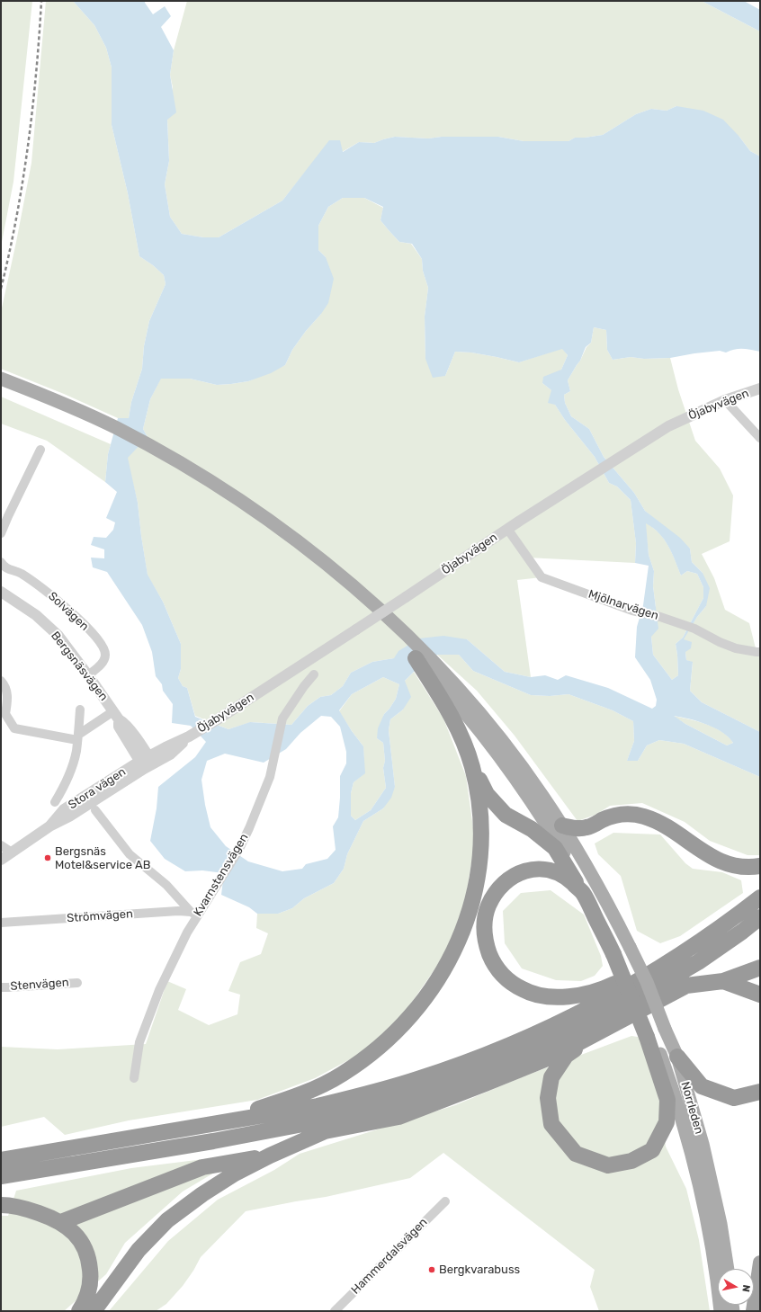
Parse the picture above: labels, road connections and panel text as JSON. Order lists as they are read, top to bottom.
{
  "streets": {
    "main road": ["Norrleden"],
    "street": [
      "Öjabyvägen",
      "Mjölnarvägen",
      "Solvägen",
      "Bergsnäsvägen",
      "Stora vägen",
      "Kvarnstensvägen",
      "Strömvägen",
      "Stenvägen",
      "Hammerdalsvägen"
    ]
  },
  "crossings": [
    ["Öjabyvägen", "Mjölnarvägen"],
    ["Öjabyvägen", "Bergsnäsvägen"],
    ["Öjabyvägen", "Stora vägen"],
    ["Solvägen", "Bergsnäsvägen"],
    ["Bergsnäsvägen", "Stora vägen"],
    ["Kvarnstensvägen", "Strömvägen"]
  ],
  "places": ["Bergsnäs Motel&service AB", "Bergkvarabuss"],
  "north": "right"
}
